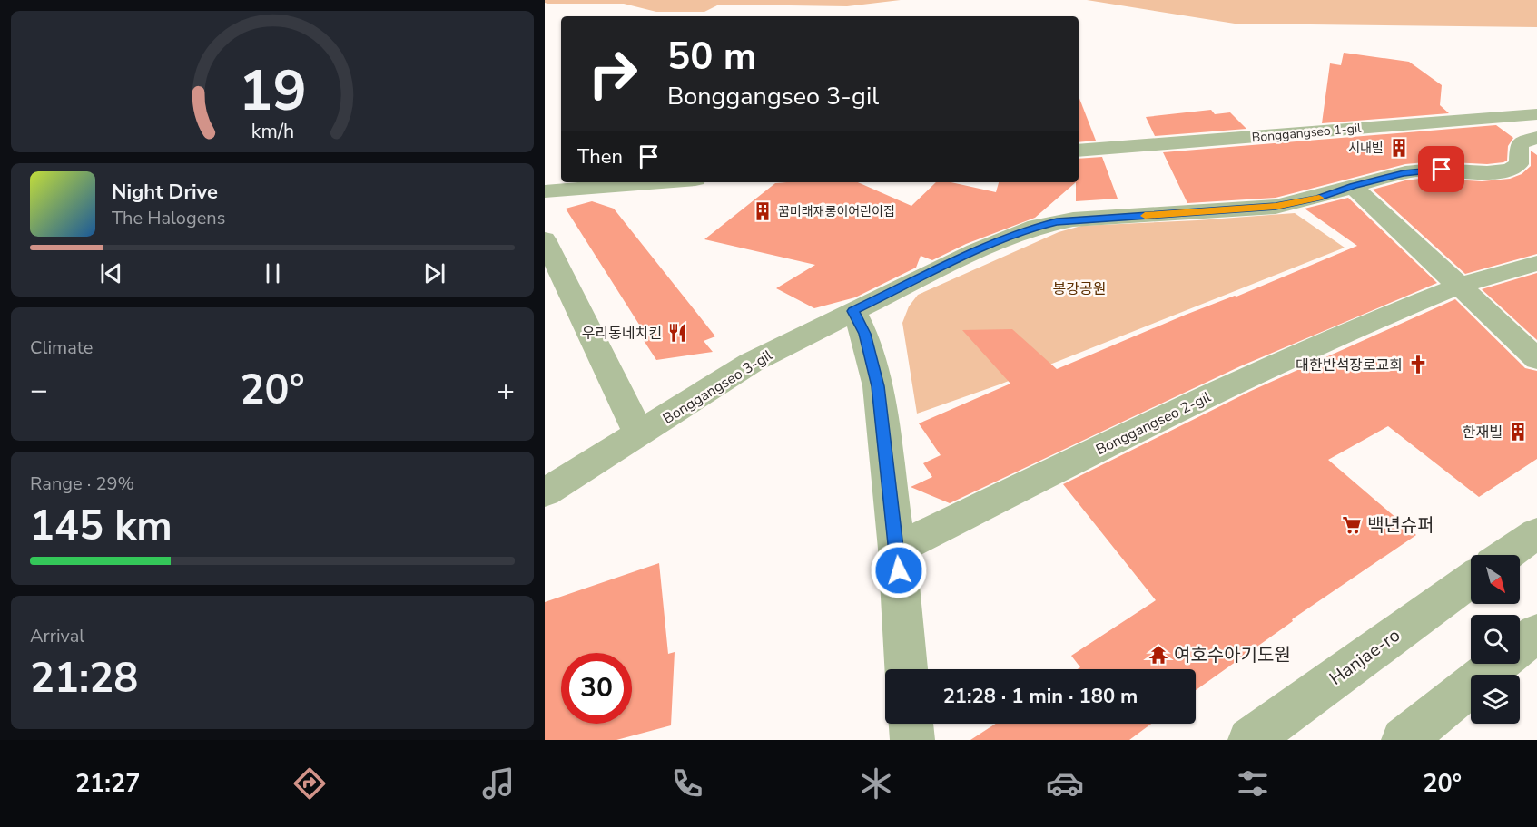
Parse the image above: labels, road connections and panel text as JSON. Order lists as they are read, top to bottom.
{
  "streets": {
    "street": [
      "Bonggangseo 1-gil",
      "Bonggangseo 3-gil",
      "Bonggangseo 2-gil",
      "Hanjae-ro"
    ]
  },
  "parks": ["봉강공원"],
  "places": {
    "building": ["시내빌", "꿈미래재롱이어린이집", "한재빌"],
    "restaurant": ["우리동네치킨"],
    "church": ["대한반석장로교회"],
    "supermarket": ["백년슈퍼"],
    "temple": ["여호수아기도원"]
  },
  "north": "bottom right",
  "page": {
    "turn": ["50 m", "Bonggangseo 3-gil"],
    "then": "Then",
    "song": ["Night Drive", "The Halogens"],
    "tile": [
      "Climate",
      ["Range · 29%", "145 km"],
      ["Arrival", "21:28"]
    ],
    "heat": ["−", "20°", "+"],
    "limit": "30",
    "trip": "21:28 · 1 min · 180 m",
    "tabs": ["21:27", "20°"],
    "gauge": ["19", "km/h"]
  }
}
